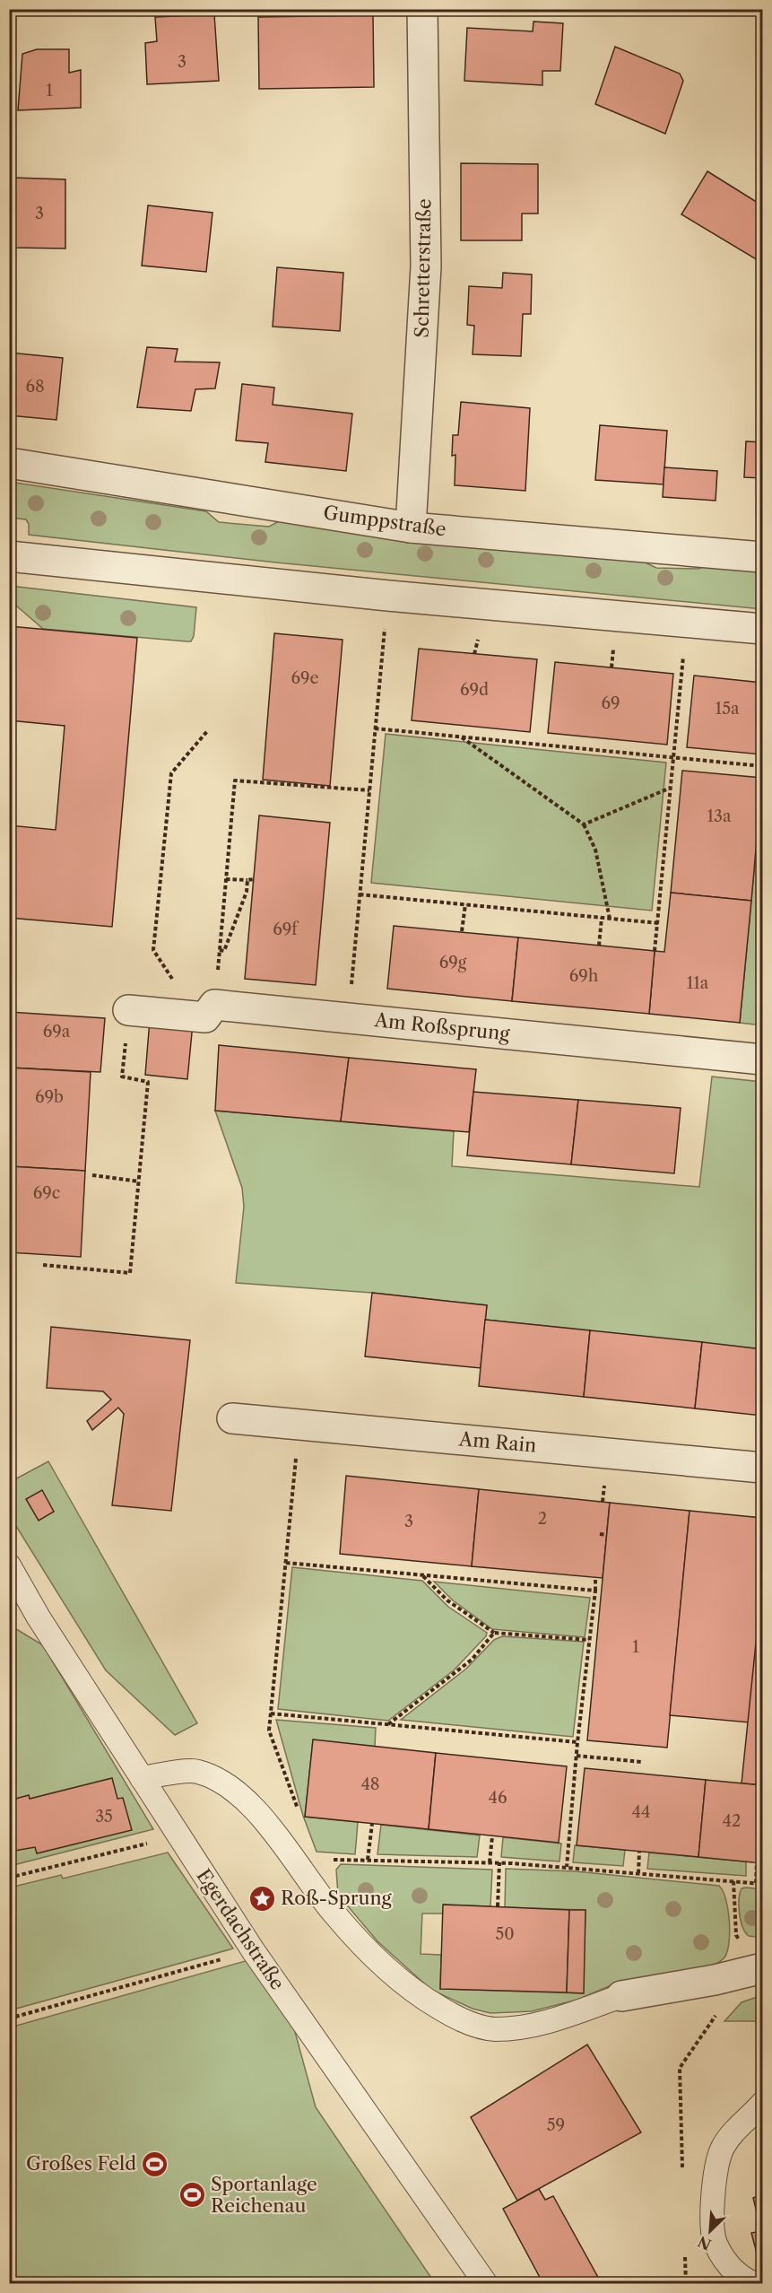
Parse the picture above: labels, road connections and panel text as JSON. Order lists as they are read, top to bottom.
{
  "streets": {
    "street": [
      "Schretterstraße",
      "Gumppstraße",
      "Am Roßsprung",
      "Am Rain"
    ],
    "lane": ["Egerdachstraße"]
  },
  "crossings": [
    ["Schretterstraße", "Gumppstraße"]
  ],
  "places": {
    "place": ["Roß-Sprung"],
    "sports": ["Großes Feld", "Sportanlage Reichenau"]
  },
  "house_numbers": [
    "3",
    "1",
    "3",
    "68",
    "69e",
    "69d",
    "69",
    "15a",
    "13a",
    "69f",
    "69g",
    "69h",
    "11a",
    "69a",
    "69b",
    "69c",
    "2",
    "3",
    "1",
    "48",
    "46",
    "44",
    "35",
    "42",
    "50",
    "59"
  ],
  "north": "bottom left"
}
